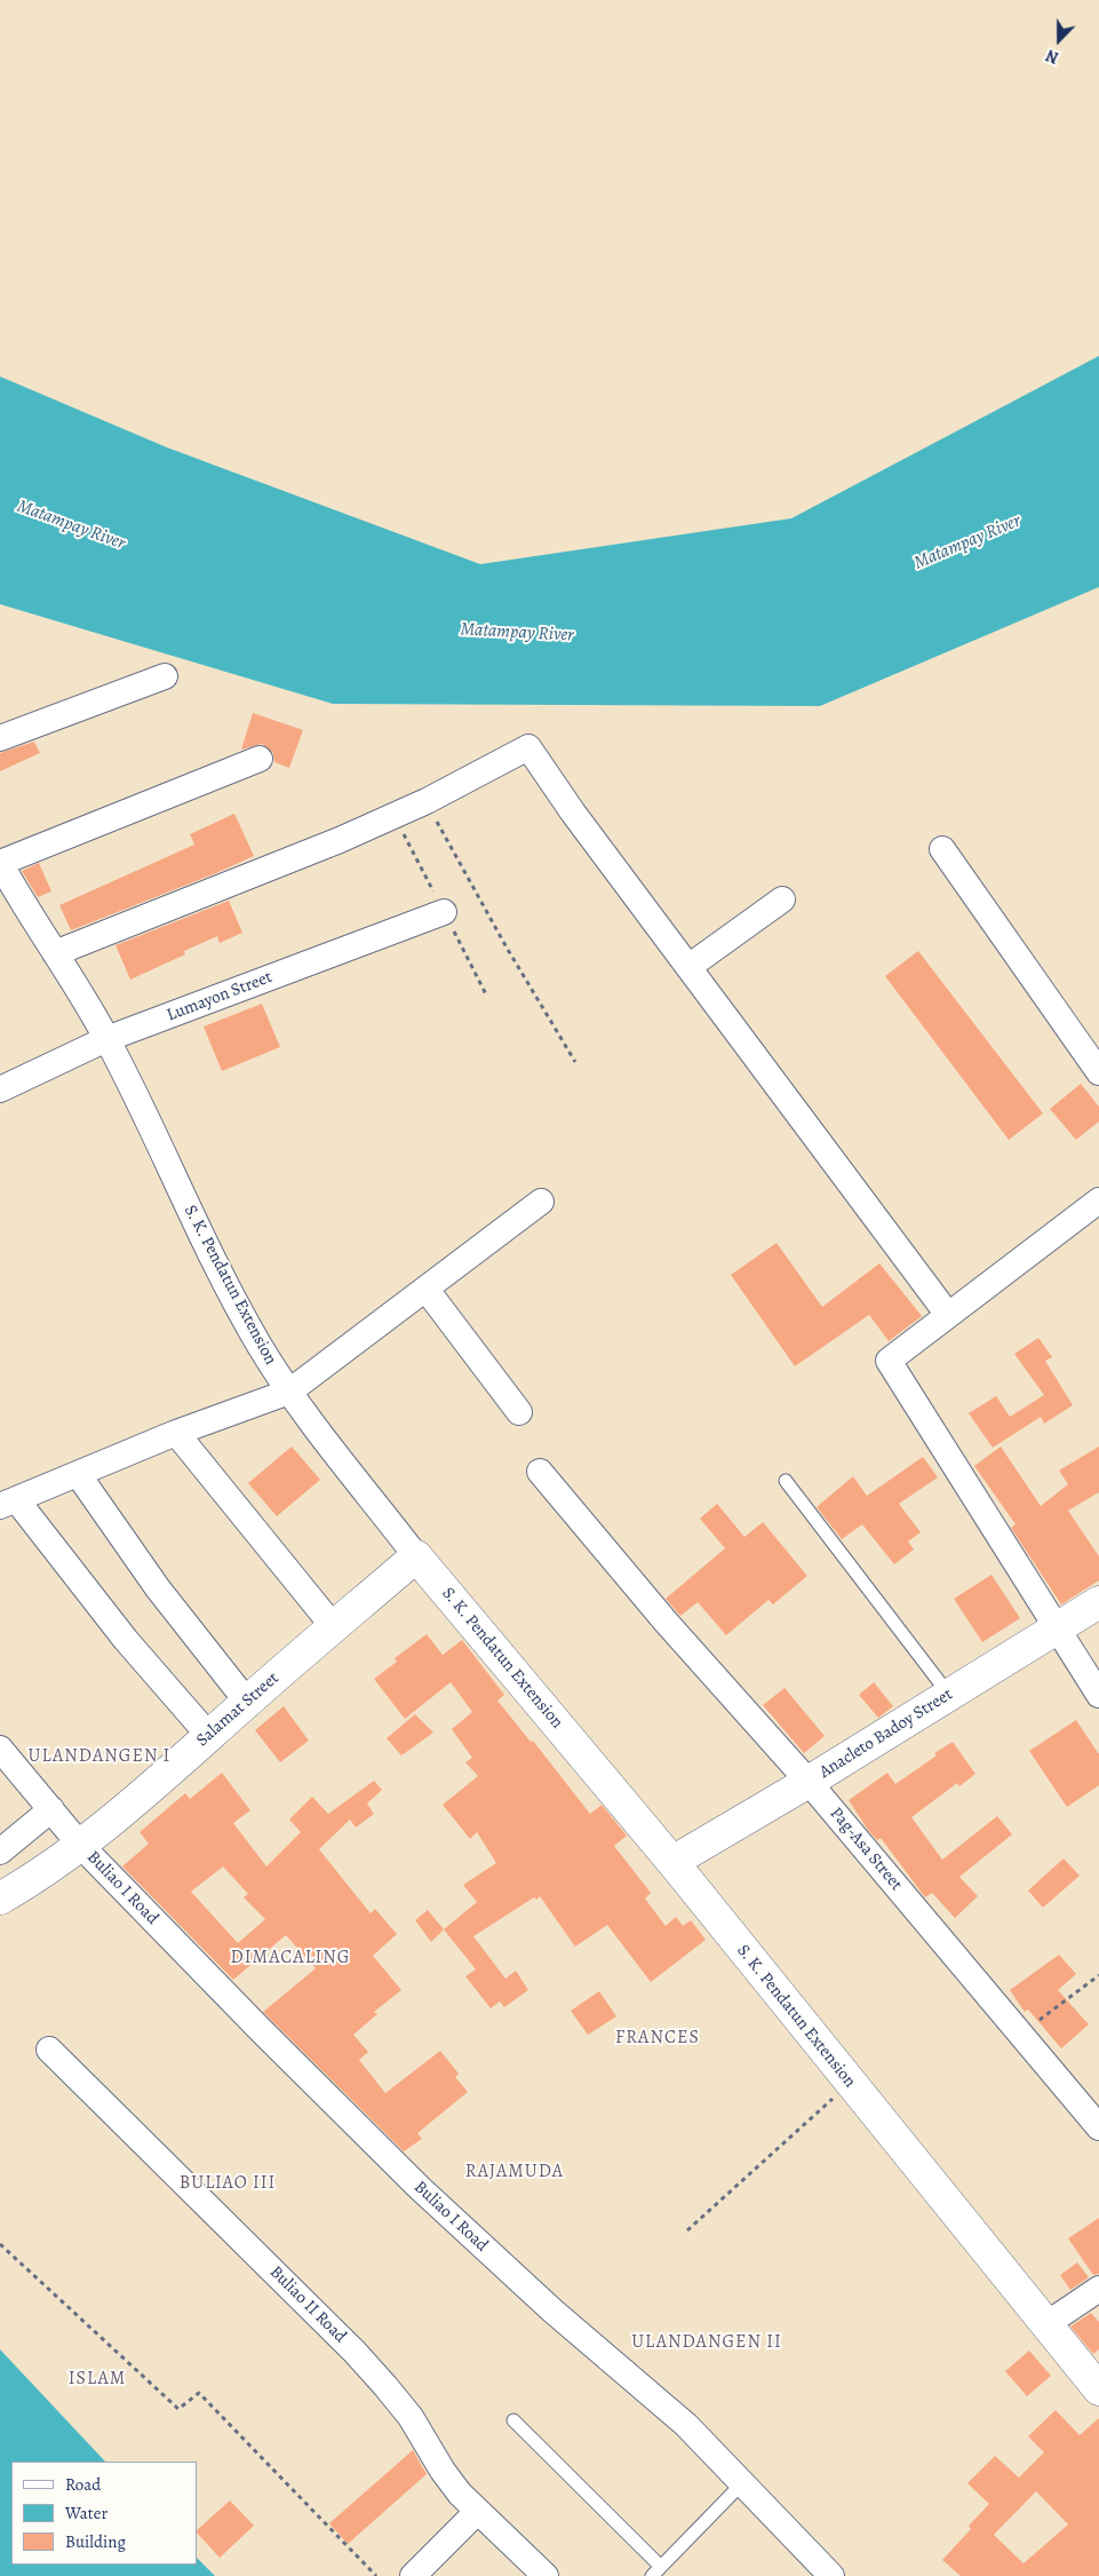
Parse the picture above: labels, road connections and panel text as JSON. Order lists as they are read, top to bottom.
{
  "streets": {
    "main road": ["S. K. Pendatun Extension", "Salamat Street", "Anacleto Badoy Street"],
    "street": [
      "Lumayon Street",
      "Pag-Asa Street",
      "Buliao I Road",
      "Buliao II Road"
    ]
  },
  "crossings": [
    ["Lumayon Street", "S. K. Pendatun Extension"],
    ["S. K. Pendatun Extension", "Salamat Street"],
    ["S. K. Pendatun Extension", "Anacleto Badoy Street"],
    ["Salamat Street", "Buliao I Road"],
    ["Anacleto Badoy Street", "Pag-Asa Street"]
  ],
  "districts": [
    "ULANDANGEN I",
    "DIMACALING",
    "FRANCES",
    "RAJAMUDA",
    "BULIAO III",
    "ULANDANGEN II",
    "ISLAM"
  ],
  "water": ["Matampay River"],
  "legend": ["Road", "Water", "Building"],
  "north": "bottom"
}
